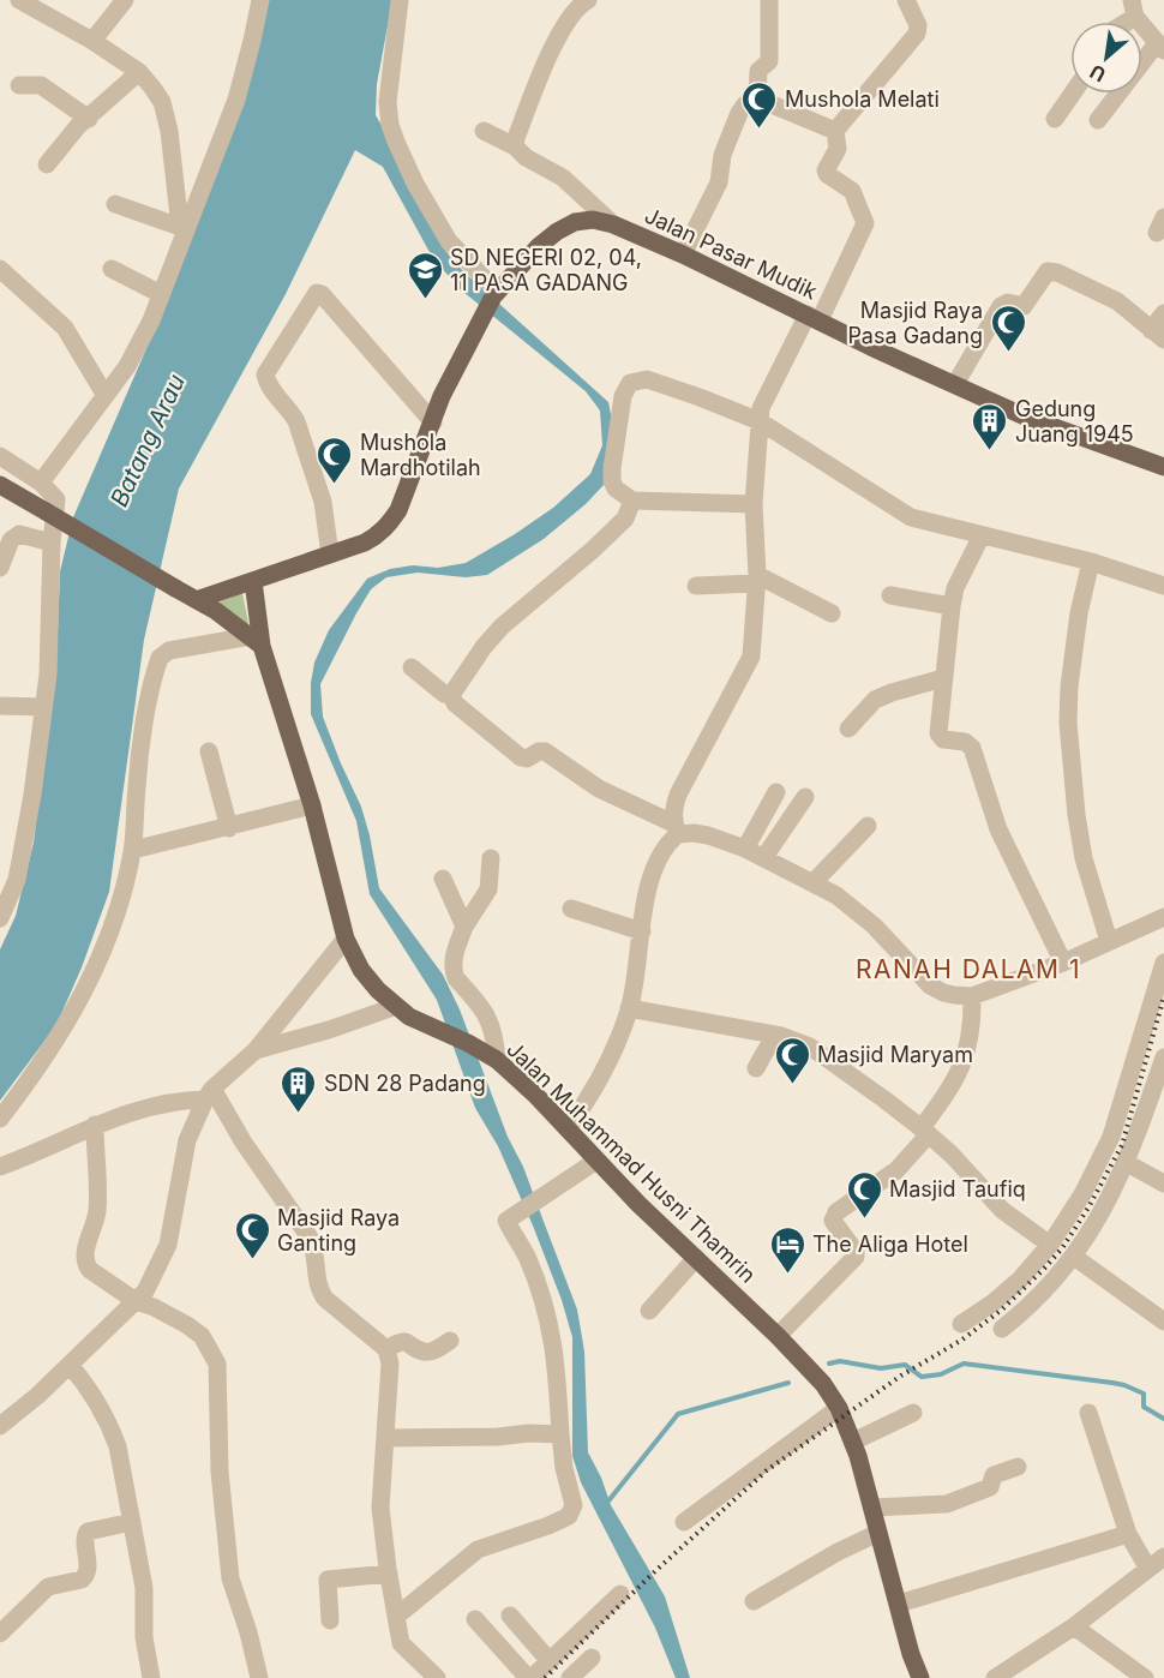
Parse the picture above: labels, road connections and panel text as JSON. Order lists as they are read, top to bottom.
{
  "streets": {
    "main road": ["Jalan Pasar Mudik", "Jalan Muhammad Husni Thamrin"]
  },
  "crossings": [
    ["Jalan Pasar Mudik", "Jalan Muhammad Husni Thamrin"]
  ],
  "districts": ["RANAH DALAM 1"],
  "water": ["Batang Arau"],
  "places": {
    "mosque": [
      "Mushola Melati",
      "Masjid Raya Pasa Gadang",
      "Mushola Mardhotilah",
      "Masjid Maryam",
      "Masjid Taufiq",
      "Masjid Raya Ganting"
    ],
    "school or university": ["SD NEGERI 02, 04, 11 PASA GADANG"],
    "building": ["Gedung Juang 1945", "SDN 28 Padang"],
    "hotel": ["The Aliga Hotel"]
  },
  "north": "bottom left"
}
